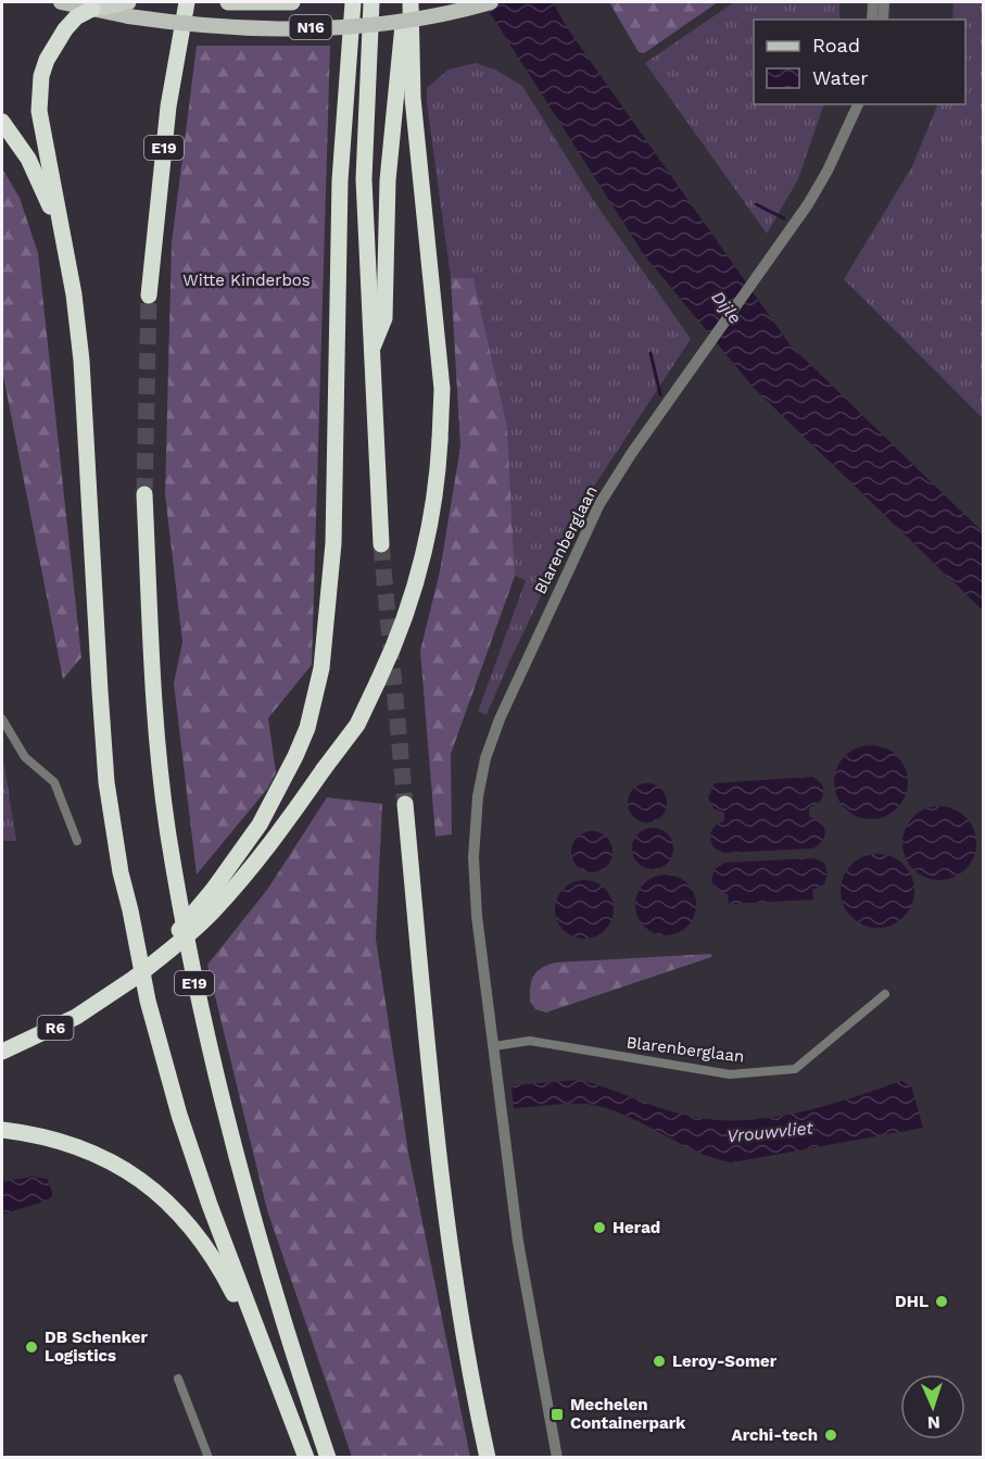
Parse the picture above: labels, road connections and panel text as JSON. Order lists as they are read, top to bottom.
{
  "streets": {
    "highway": ["N16", "E19", "R6"],
    "street": ["Blarenberglaan"]
  },
  "water": ["Dijle", "Vrouwvliet"],
  "parks": ["Witte Kinderbos"],
  "places": {
    "other": [
      "Herad",
      "DHL",
      "DB Schenker Logistics",
      "Leroy-Somer",
      "Archi-tech"
    ],
    "transit": ["Mechelen Containerpark"]
  },
  "legend": ["Road", "Water"],
  "north": "bottom"
}
